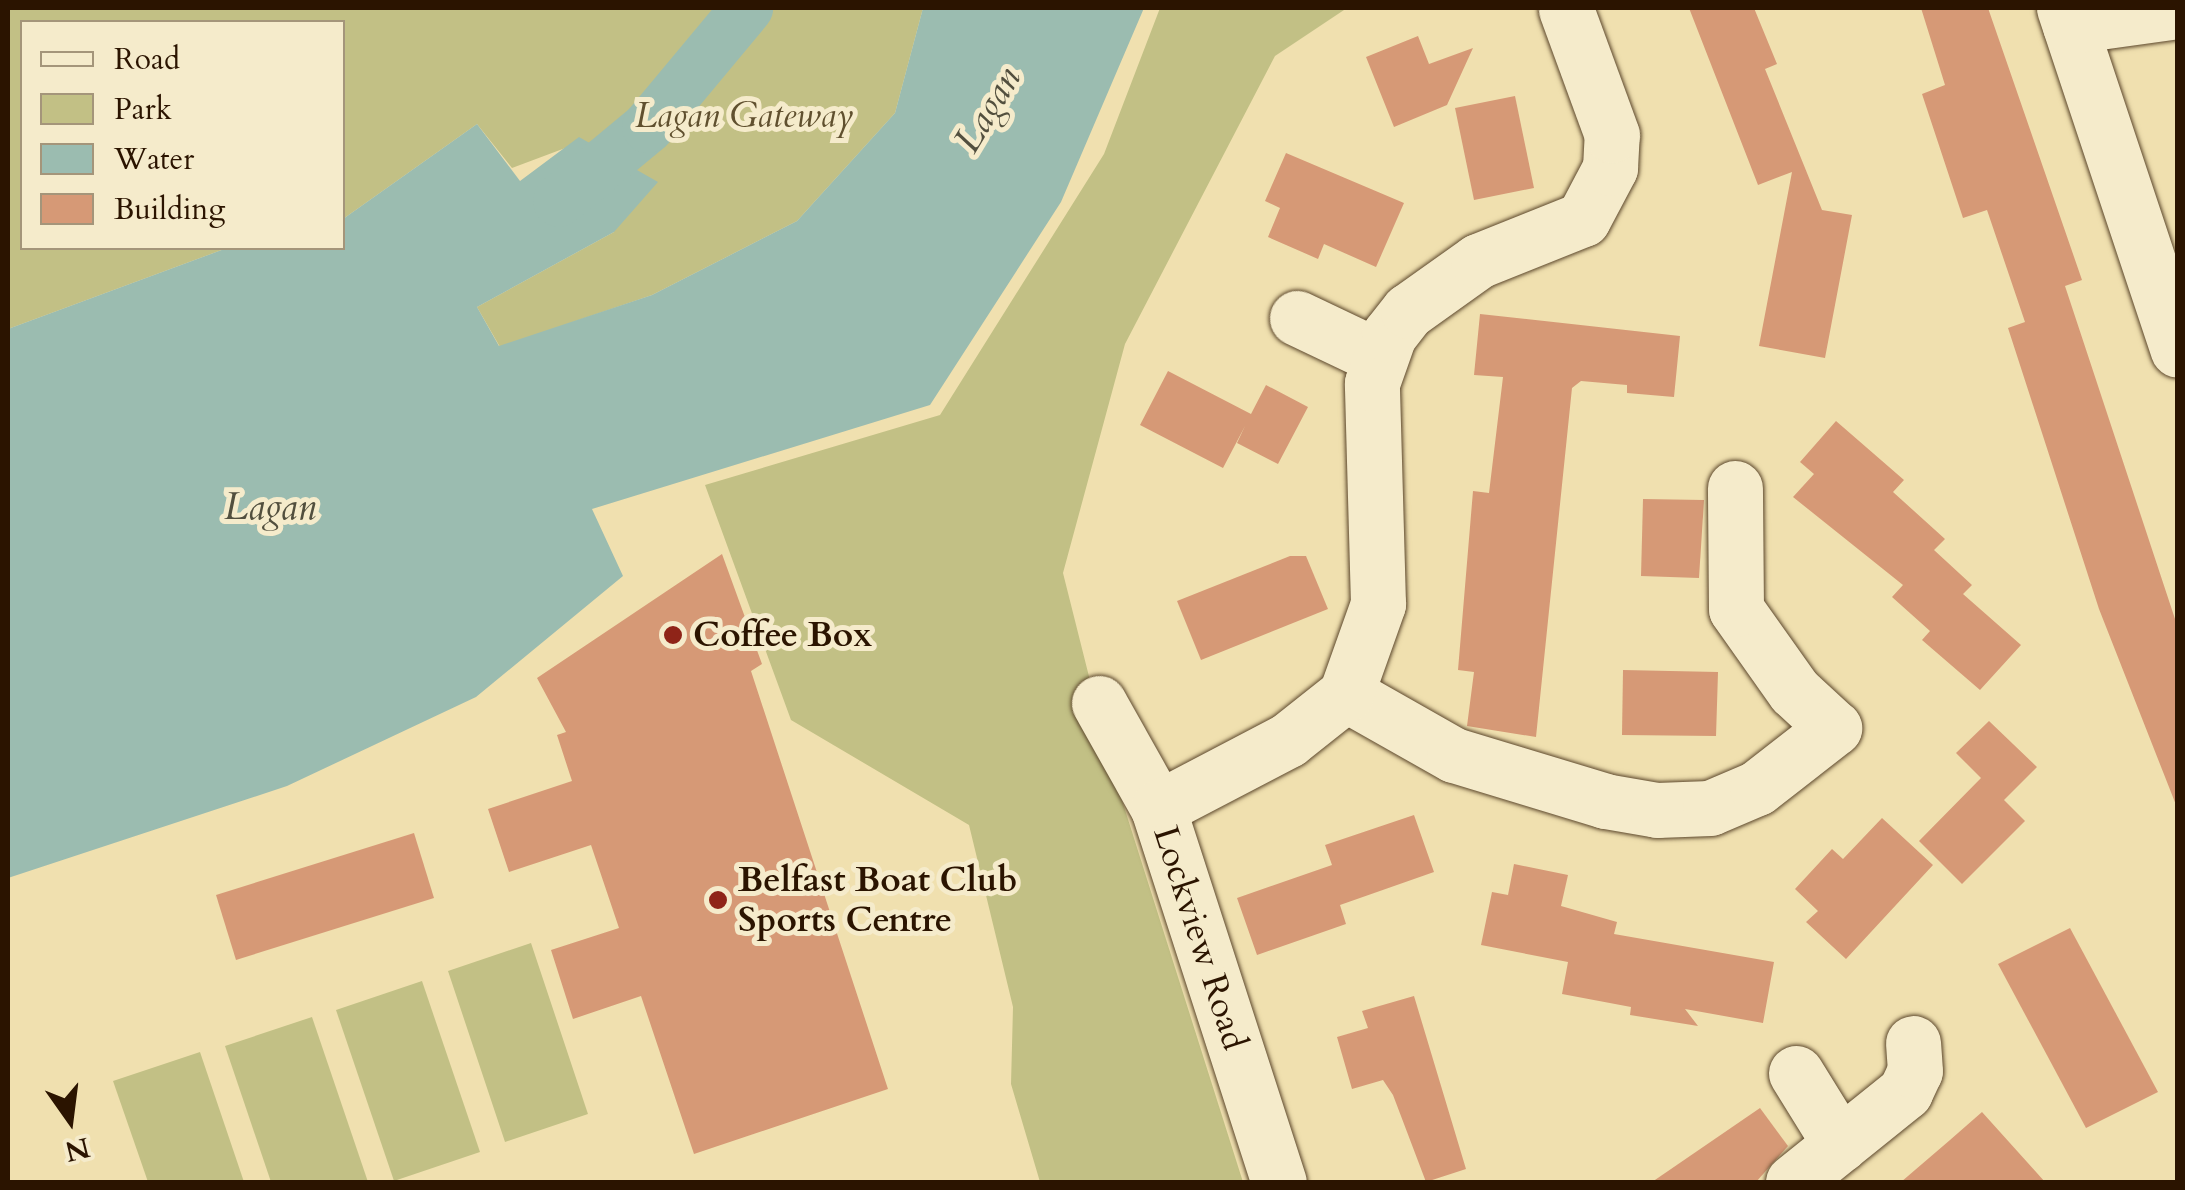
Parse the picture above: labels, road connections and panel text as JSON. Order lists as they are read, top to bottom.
{
  "streets": {
    "street": ["Lockview Road"]
  },
  "water": ["Lagan"],
  "parks": ["Lagan Gateway"],
  "places": ["Coffee Box", "Belfast Boat Club Sports Centre"],
  "legend": [
    "Road",
    "Park",
    "Water",
    "Building"
  ],
  "north": "bottom"
}
